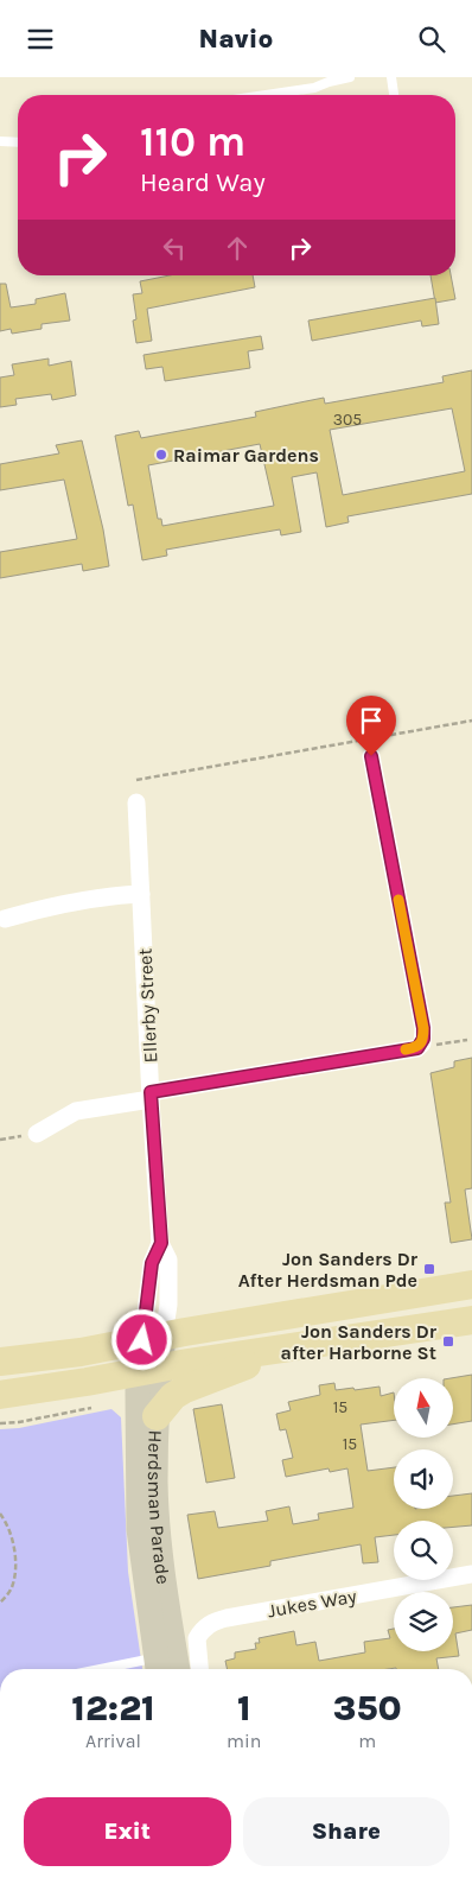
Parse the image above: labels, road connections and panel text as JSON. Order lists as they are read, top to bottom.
{
  "streets": {
    "main road": ["Herdsman Parade"],
    "street": ["Ellerby Street", "Jukes Way"]
  },
  "crossings": [
    ["Ellerby Street", "Herdsman Parade"]
  ],
  "places": {
    "other": ["Raimar Gardens"],
    "transit": ["Jon Sanders Dr After Herdsman Pde", "Jon Sanders Dr after Harborne St"]
  },
  "house_numbers": ["305", "15", "15"],
  "north": "top",
  "page": {
    "header": "Navio",
    "turn": ["110 m", "Heard Way"],
    "eta": [
      "12:21",
      "Arrival",
      "1",
      "min",
      "350",
      "m"
    ],
    "buttons": ["Exit", "Share"]
  }
}
